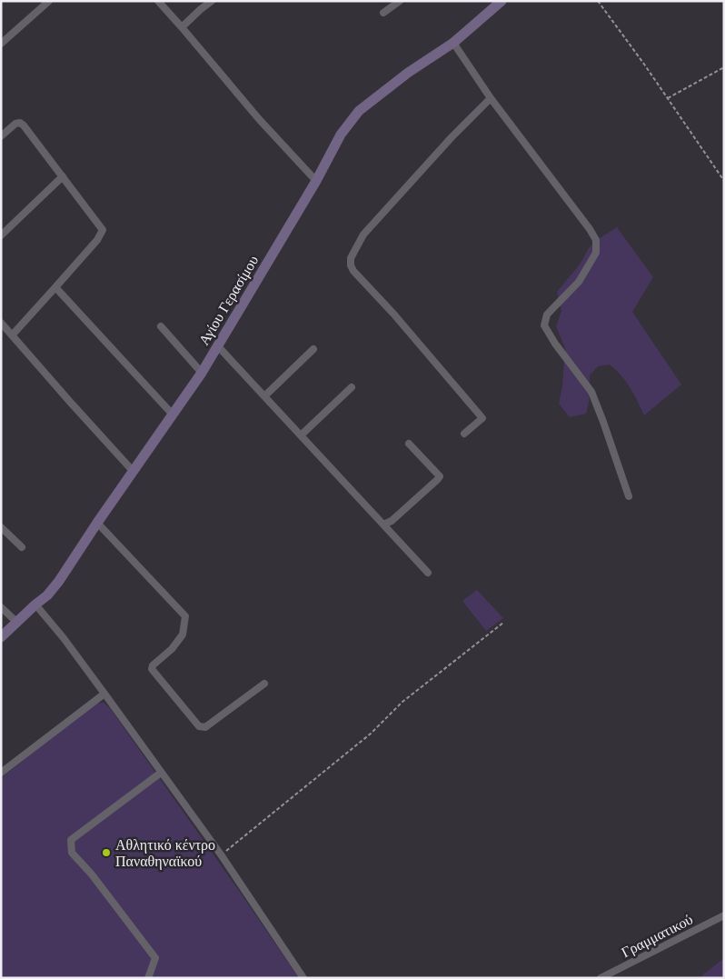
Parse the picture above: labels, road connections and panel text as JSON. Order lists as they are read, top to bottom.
{
  "streets": {
    "street": ["Αγίου Γερασίμου", "Γραμματικού"]
  },
  "places": ["Αθλητικό κέντρο Παναθηναϊκού"]
}
